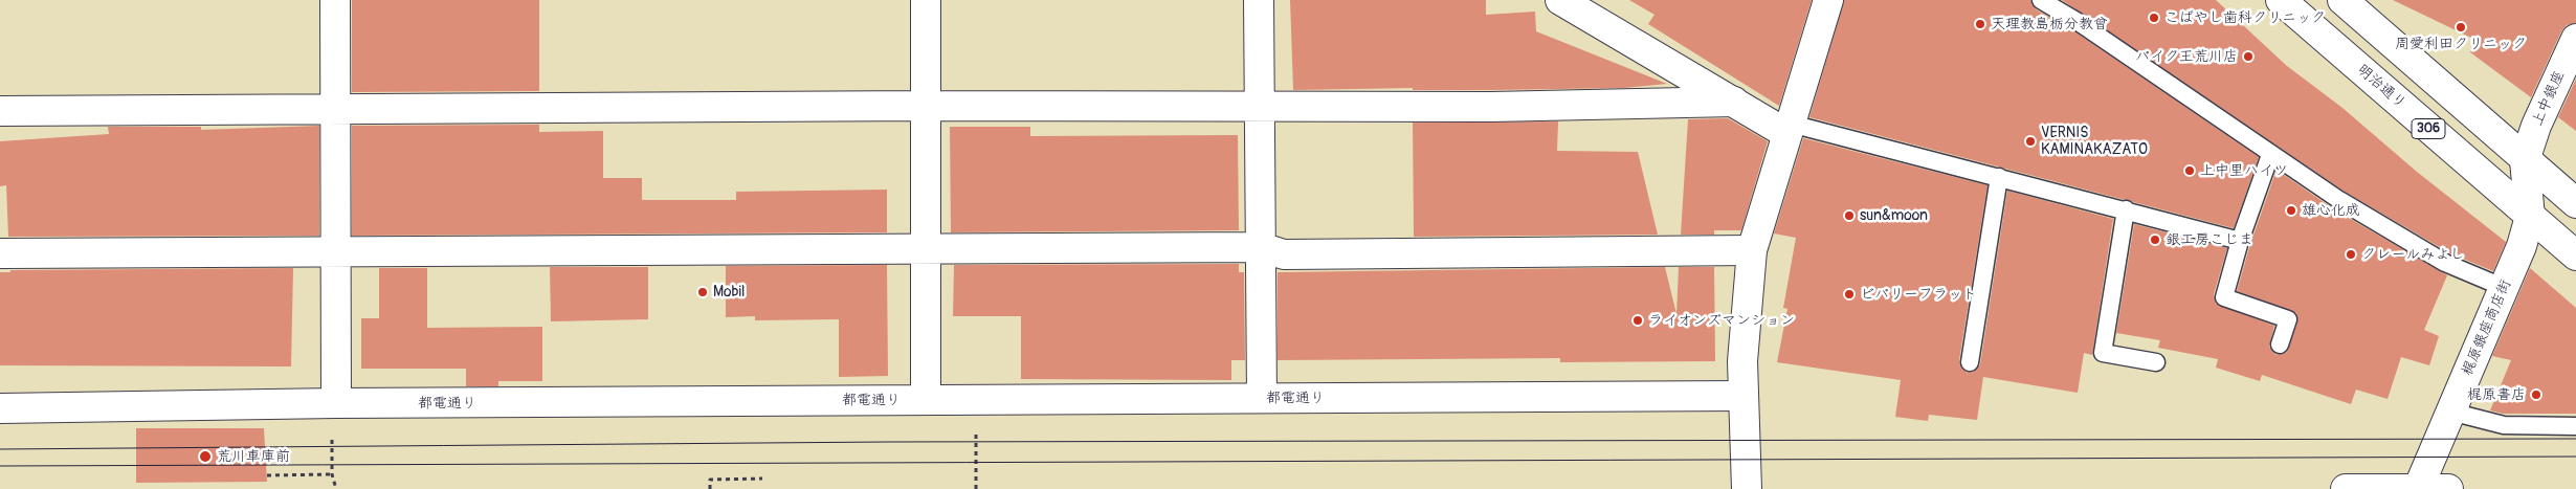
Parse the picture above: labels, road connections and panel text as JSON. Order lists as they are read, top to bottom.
{
  "streets": {
    "street": [
      "明治通り",
      "上中銀座",
      "306",
      "梶原銀座商店街",
      "都電通り"
    ]
  },
  "crossings": [
    ["明治通り", "梶原銀座商店街"],
    ["上中銀座", "306"],
    ["上中銀座", "梶原銀座商店街"],
    ["306", "梶原銀座商店街"]
  ],
  "places": [
    "こばやし歯科クリニック",
    "天理教島栃分教曾",
    "周愛利田クリニック",
    "バイク王荒川店",
    "VERNIS KAMINAKAZATO",
    "上中里ハイツ",
    "雄心化成",
    "sun&moon",
    "銀工房こじま",
    "クレールみよし",
    "Mobil",
    "ビバリーフラット",
    "ライオンズマンション",
    "梶原書店",
    "荒川車庫前"
  ]
}
